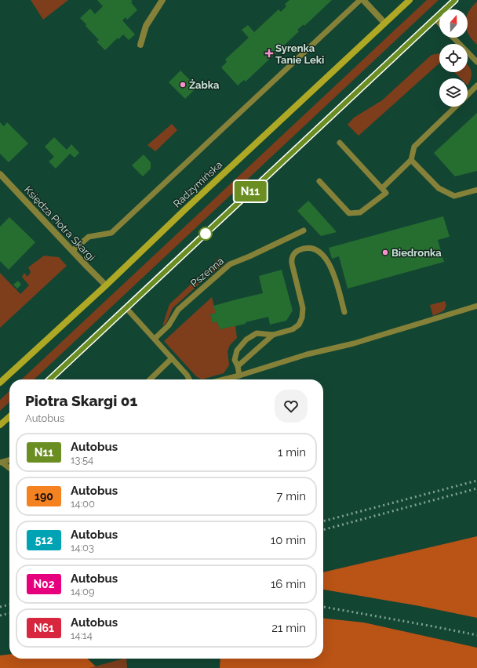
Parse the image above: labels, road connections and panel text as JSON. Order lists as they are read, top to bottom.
{
  "streets": {
    "main road": ["Radzymińska"],
    "street": ["Księdza Piotra Skargi"],
    "lane": ["Pszenna"]
  },
  "crossings": [
    ["Radzymińska", "Księdza Piotra Skargi"]
  ],
  "places": {
    "health": ["Syrenka Tanie Leki"],
    "other": ["Żabka", "Biedronka"]
  },
  "lines": ["bus line N11"],
  "north": "top",
  "page": {
    "on_map": "N11",
    "heading": ["Piotra Skargi 01", "Autobus"],
    "list": [
      {
        "mark": "N11",
        "name": "Autobus",
        "note": "13:54",
        "value": "1 min"
      },
      {
        "mark": "190",
        "name": "Autobus",
        "note": "14:00",
        "value": "7 min"
      },
      {
        "mark": "512",
        "name": "Autobus",
        "note": "14:03",
        "value": "10 min"
      },
      {
        "mark": "N02",
        "name": "Autobus",
        "note": "14:09",
        "value": "16 min"
      },
      {
        "mark": "N61",
        "name": "Autobus",
        "note": "14:14",
        "value": "21 min"
      }
    ]
  }
}
